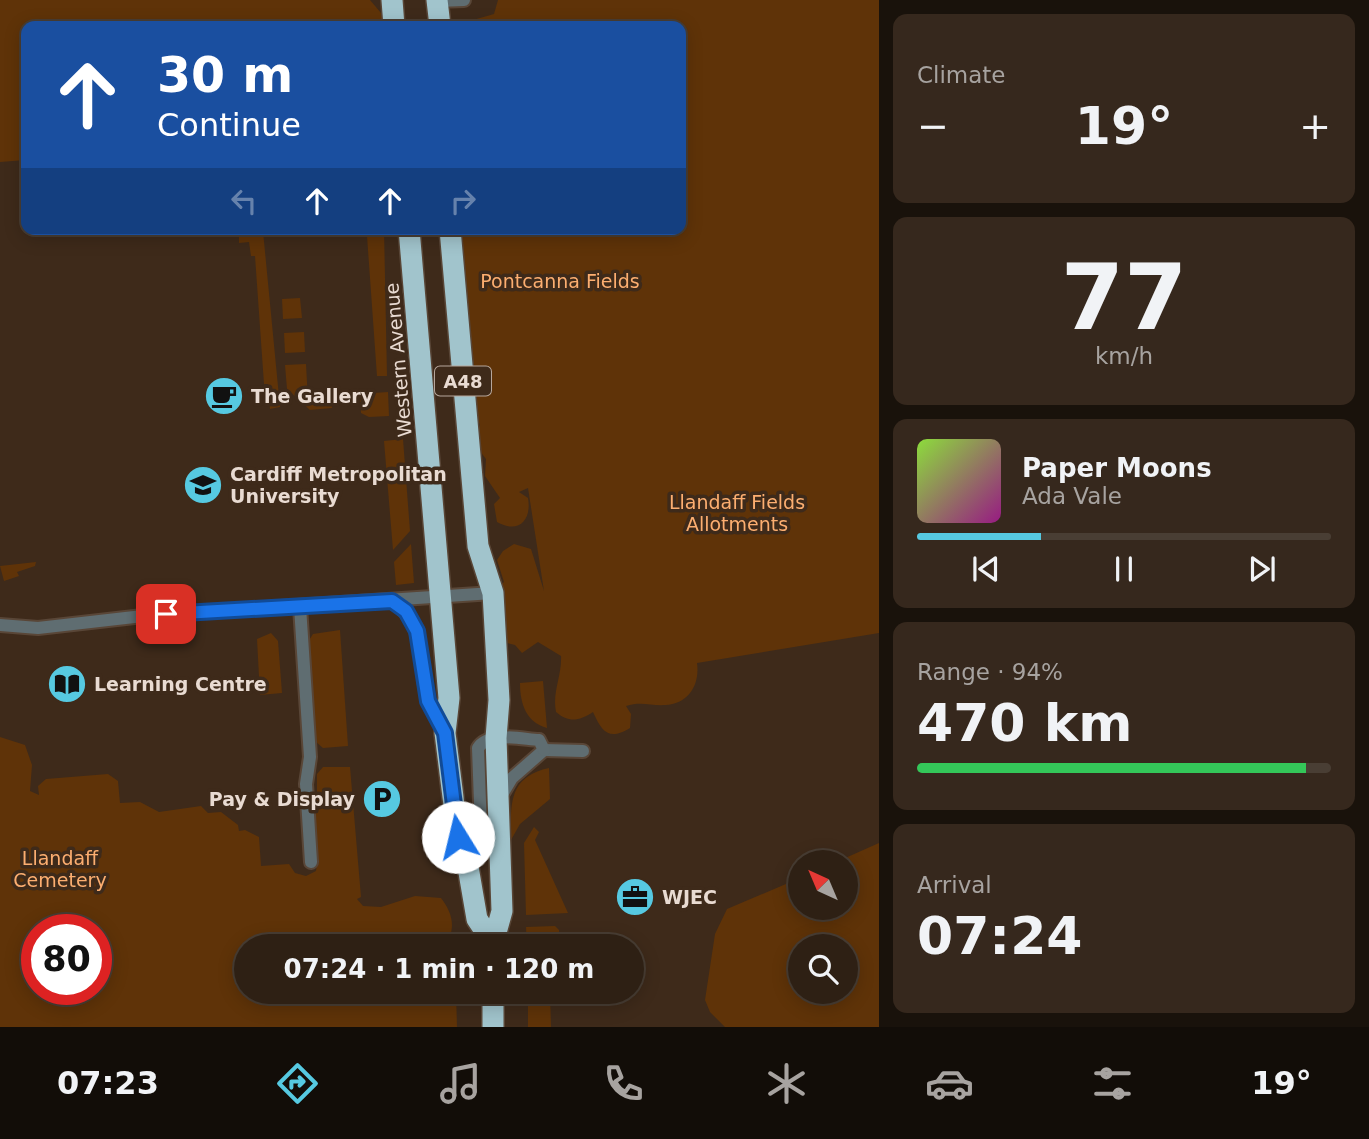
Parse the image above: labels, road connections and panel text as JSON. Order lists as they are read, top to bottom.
{
  "streets": {
    "highway": ["Western Avenue", "A48"]
  },
  "parks": ["Pontcanna Fields", "Llandaff Fields Allotments", "Llandaff Cemetery"],
  "places": {
    "cafe": ["The Gallery"],
    "school or university": ["Cardiff Metropolitan University"],
    "library": ["Learning Centre"],
    "parking": ["Pay & Display"],
    "office": ["WJEC"]
  },
  "north": "top left",
  "page": {
    "tile": [
      "Climate",
      ["77", "km/h"],
      ["Range · 94%", "470 km"],
      ["Arrival", "07:24"]
    ],
    "turn": ["30 m", "Continue"],
    "heat": ["−", "19°", "+"],
    "song": ["Paper Moons", "Ada Vale"],
    "limit": "80",
    "trip": "07:24 · 1 min · 120 m",
    "tabs": ["07:23", "19°"]
  }
}
